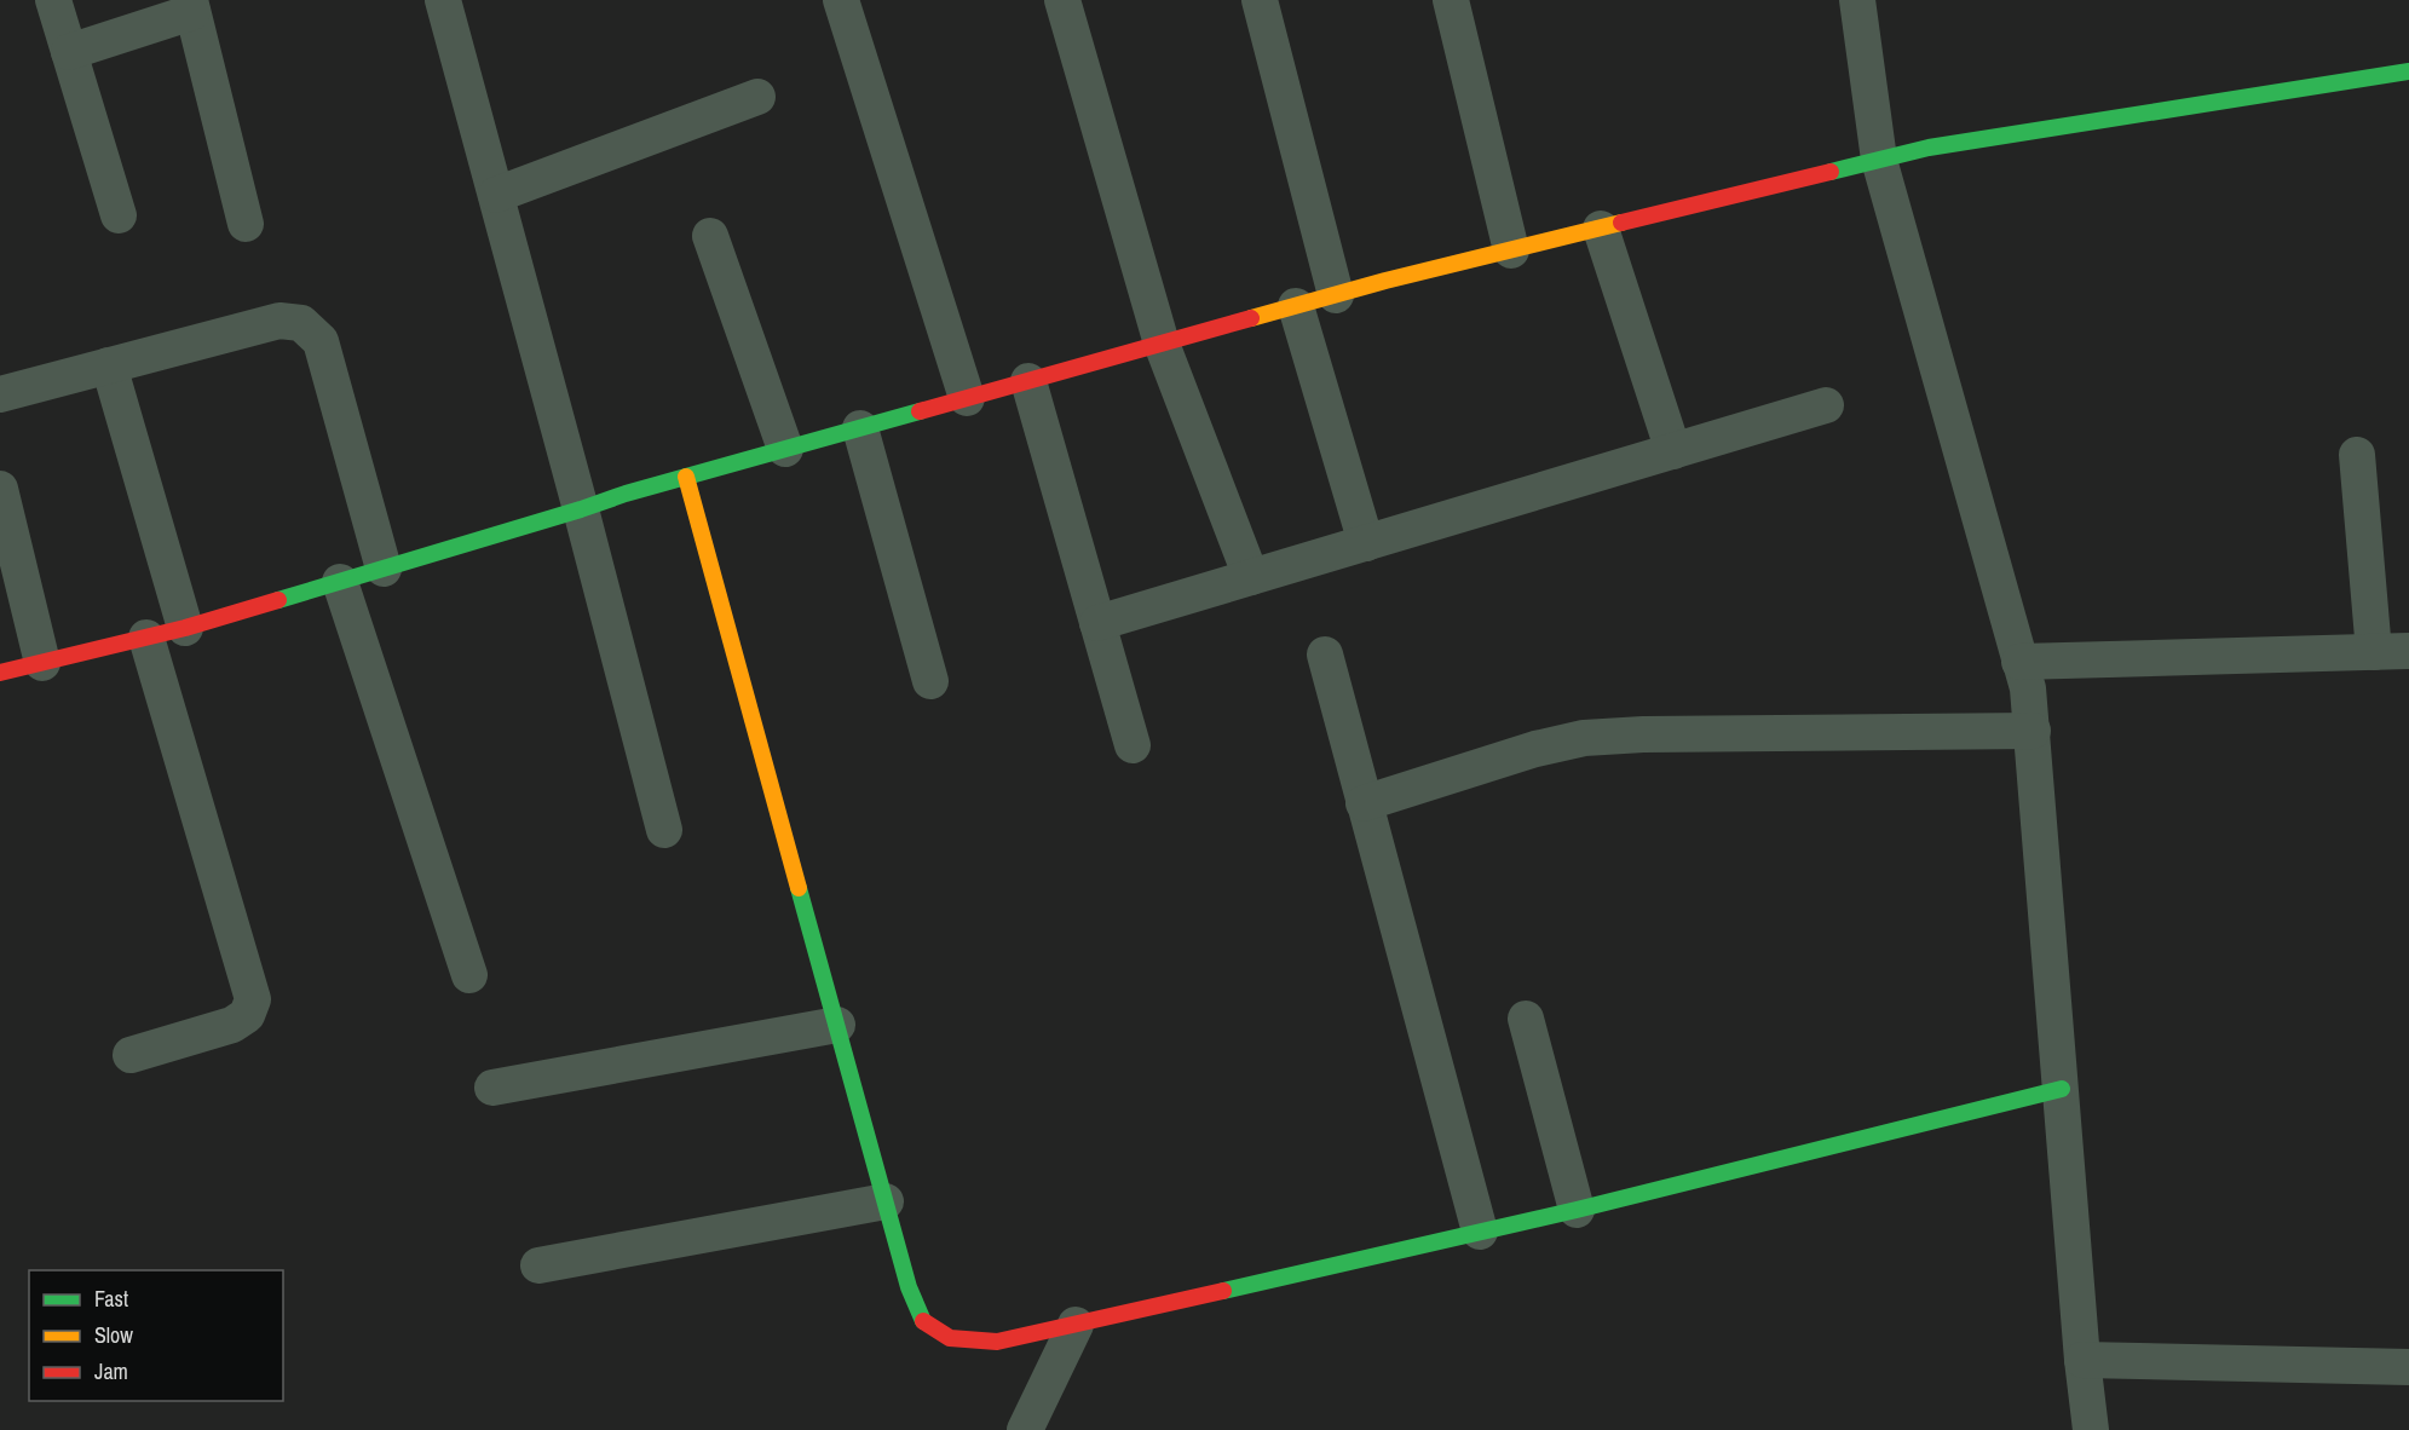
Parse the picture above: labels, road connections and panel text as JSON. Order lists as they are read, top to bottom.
{
  "legend": ["Fast", "Slow", "Jam"]
}
